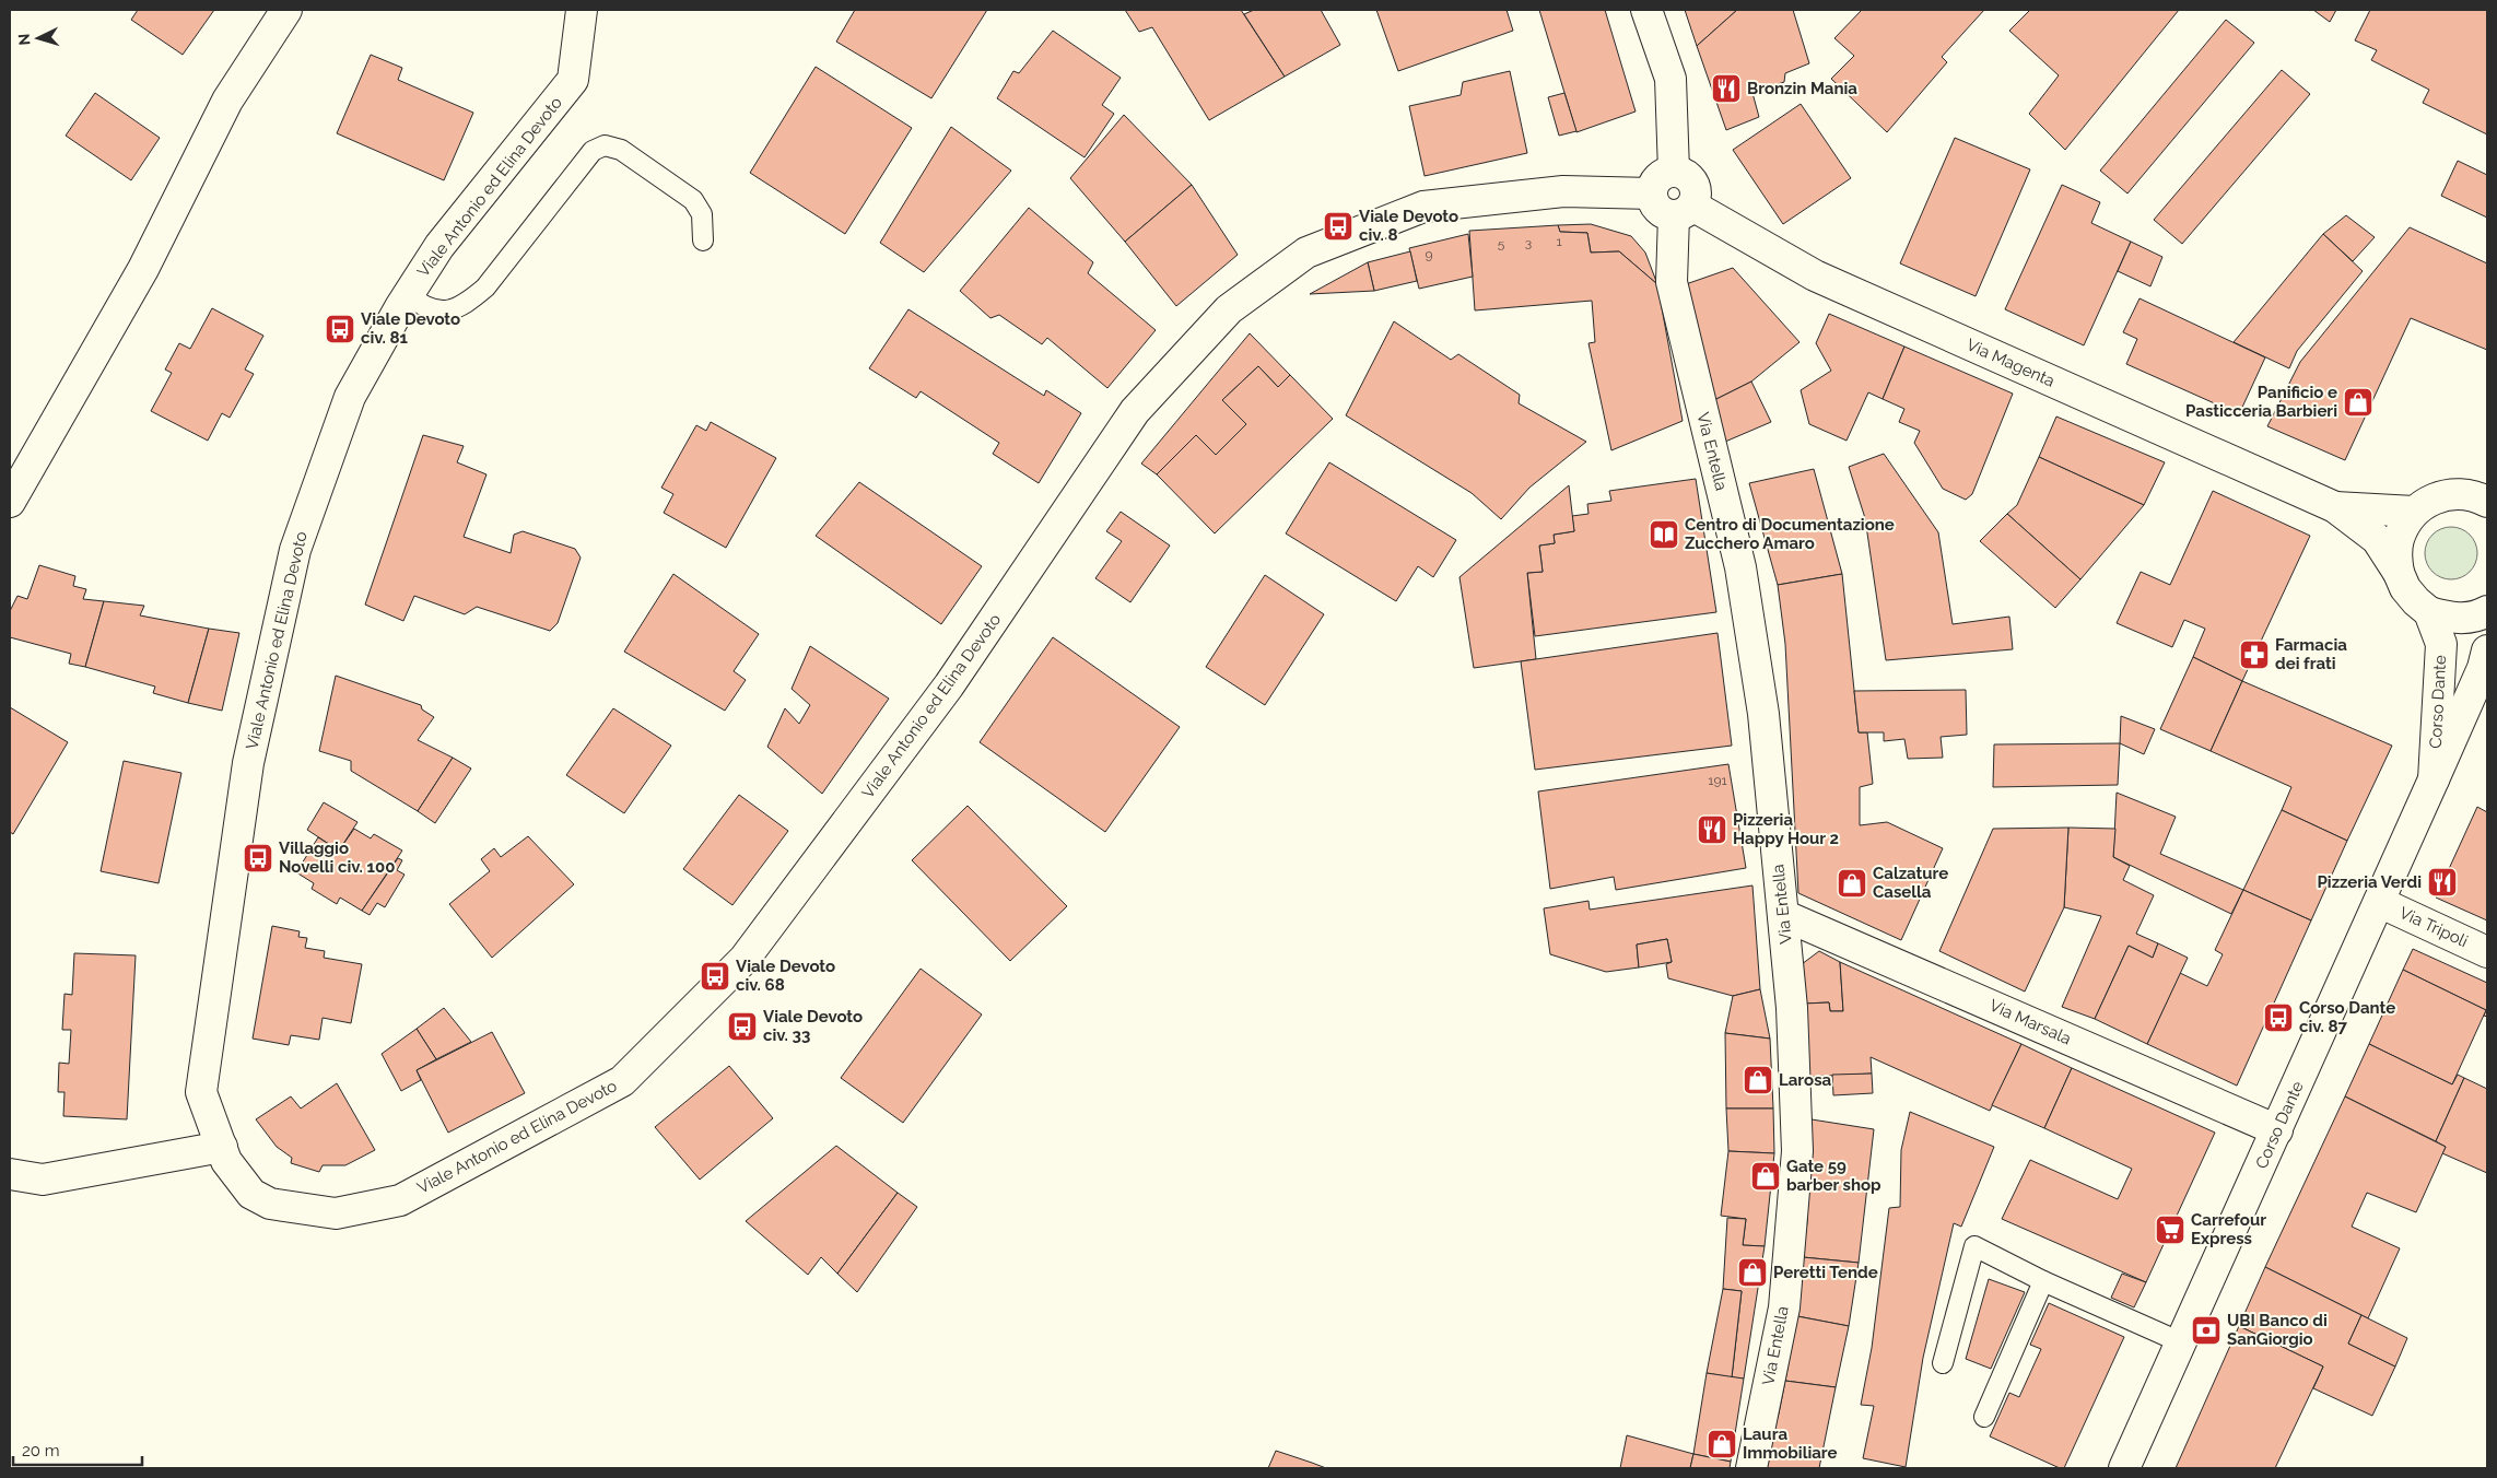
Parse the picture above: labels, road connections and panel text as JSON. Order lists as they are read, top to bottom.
{
  "streets": {
    "street": [
      "Viale Antonio ed Elina Devoto",
      "Via Magenta",
      "Via Entella",
      "Corso Dante",
      "Via Tripoli",
      "Via Marsala"
    ]
  },
  "crossings": [
    ["Viale Antonio ed Elina Devoto", "Via Magenta"],
    ["Viale Antonio ed Elina Devoto", "Via Entella"],
    ["Via Magenta", "Via Entella"],
    ["Via Magenta", "Corso Dante"],
    ["Via Entella", "Via Marsala"],
    ["Corso Dante", "Via Tripoli"],
    ["Corso Dante", "Via Marsala"]
  ],
  "places": {
    "restaurant": ["Bronzin Mania", "Pizzeria Happy Hour 2", "Pizzeria Verdi"],
    "bus stop": [
      "Viale Devoto civ. 8",
      "Viale Devoto civ. 81",
      "Villaggio Novelli civ. 100",
      "Viale Devoto civ. 68",
      "Corso Dante civ. 87",
      "Viale Devoto civ. 33"
    ],
    "shop": [
      "Panificio e Pasticceria Barbieri",
      "Calzature Casella",
      "Larosa",
      "Gate 59 barber shop",
      "Peretti Tende",
      "Laura Immobiliare"
    ],
    "library": ["Centro di Documentazione Zucchero Amaro"],
    "pharmacy": ["Farmacia dei frati"],
    "supermarket": ["Carrefour Express"],
    "bank": ["UBI Banco di SanGiorgio"]
  },
  "house_numbers": [
    "1",
    "3",
    "5",
    "9",
    "191"
  ],
  "scale_bar": "20 m",
  "north": "left"
}
